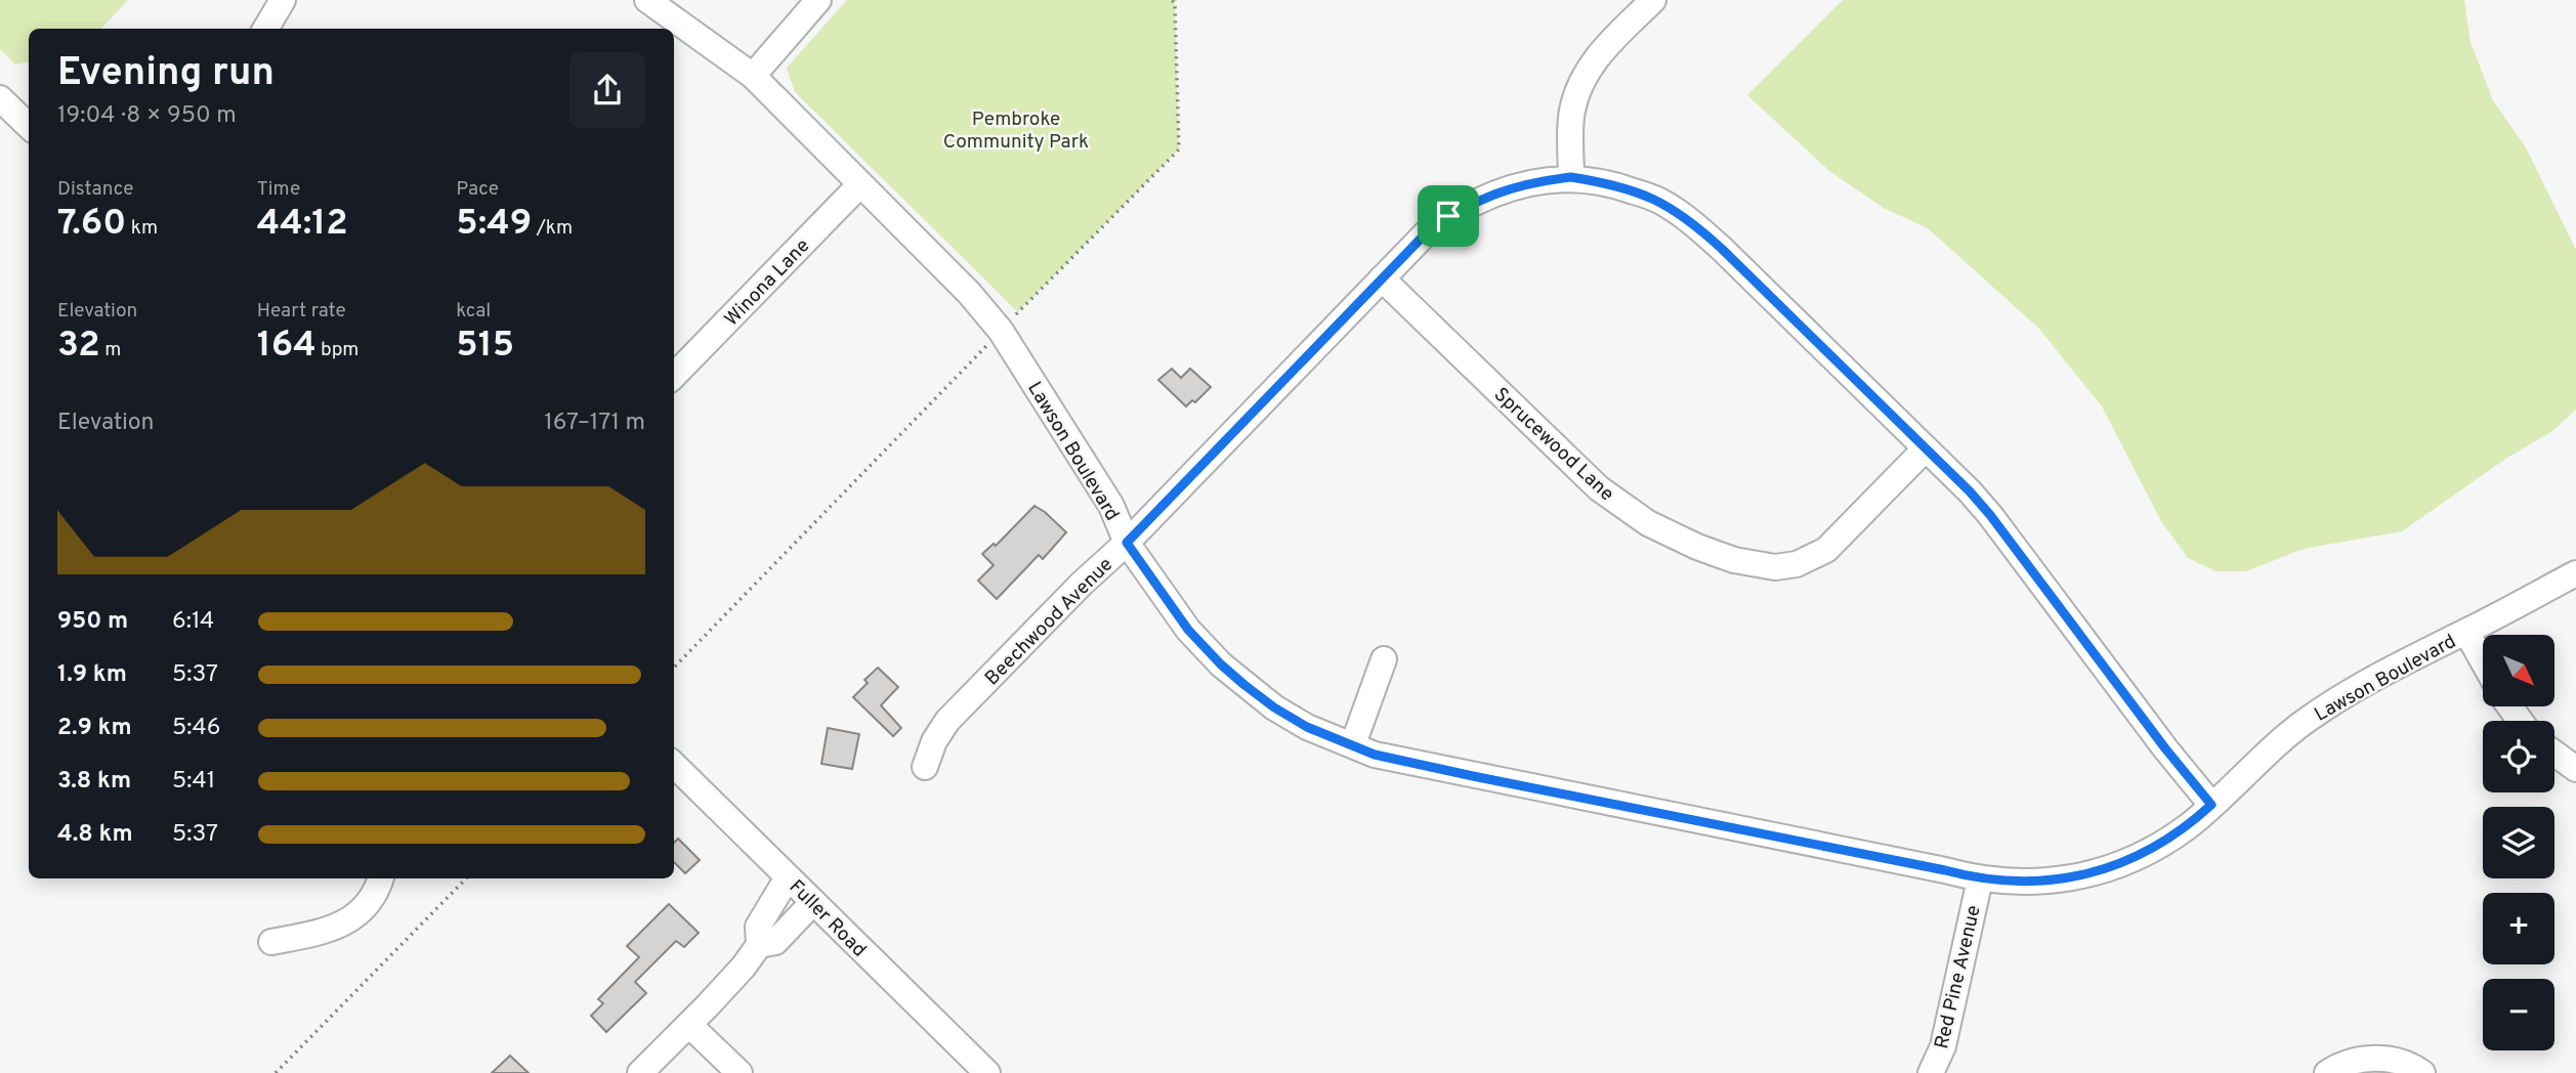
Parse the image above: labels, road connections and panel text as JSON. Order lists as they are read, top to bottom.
{
  "streets": {
    "street": [
      "Winona Lane",
      "Sprucewood Lane",
      "Lawson Boulevard",
      "Beechwood Avenue",
      "Fuller Road",
      "Red Pine Avenue"
    ]
  },
  "crossings": [
    ["Winona Lane", "Lawson Boulevard"],
    ["Sprucewood Lane", "Beechwood Avenue"],
    ["Lawson Boulevard", "Beechwood Avenue"],
    ["Lawson Boulevard", "Red Pine Avenue"]
  ],
  "parks": ["Pembroke Community Park"],
  "north": "bottom right",
  "page": {
    "heading": ["Evening run", "19:04 · 8 × 950 m"],
    "stats": [
      ["Distance", "7.60 km"],
      ["Time", "44:12"],
      ["Pace", "5:49 /km"],
      ["Elevation", "32 m"],
      ["Heart rate", "164 bpm"],
      ["kcal", "515"]
    ],
    "chart": ["Elevation", "167–171 m"],
    "list": [
      {
        "name": "950 m",
        "note": "6:14"
      },
      {
        "name": "1.9 km",
        "note": "5:37"
      },
      {
        "name": "2.9 km",
        "note": "5:46"
      },
      {
        "name": "3.8 km",
        "note": "5:41"
      },
      {
        "name": "4.8 km",
        "note": "5:37"
      }
    ],
    "map_buttons": ["+", "−"]
  }
}
